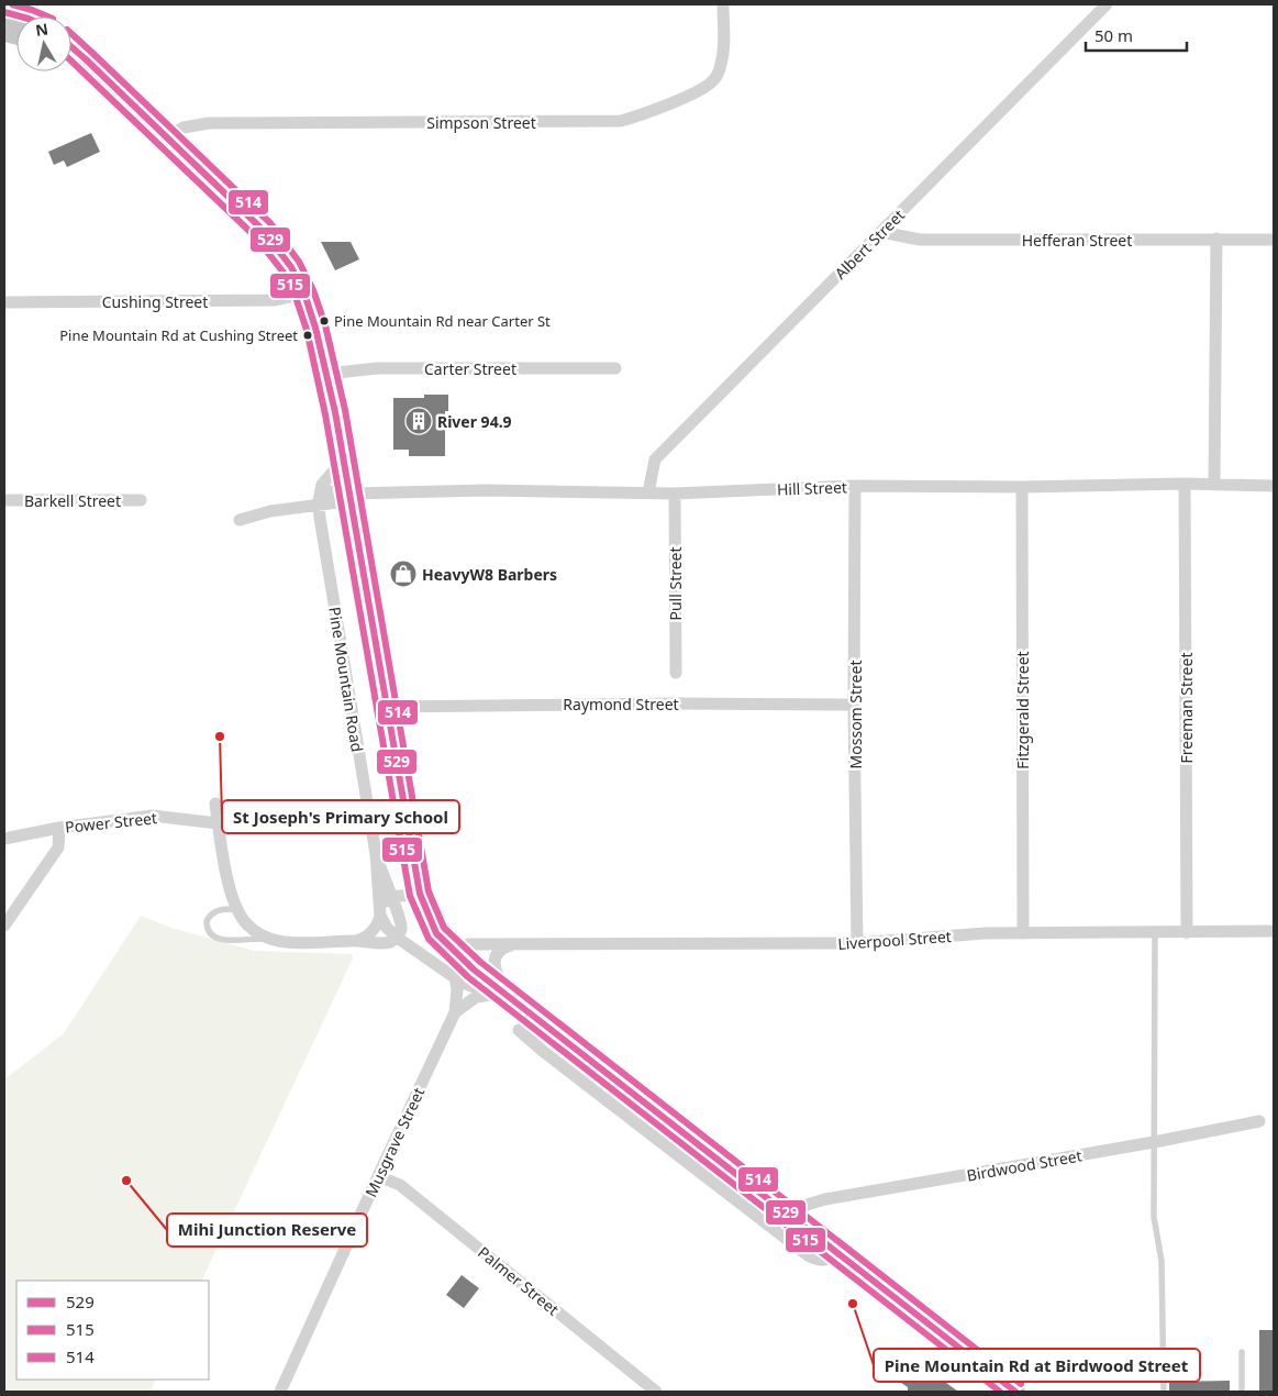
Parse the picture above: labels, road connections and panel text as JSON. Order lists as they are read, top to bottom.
{
  "streets": {
    "street": [
      "Simpson Street",
      "Hefferan Street",
      "Albert Street",
      "Cushing Street",
      "Carter Street",
      "Hill Street",
      "Barkell Street",
      "Pull Street",
      "Pine Mountain Road",
      "Raymond Street",
      "Freeman Street",
      "Fitzgerald Street",
      "Mossom Street",
      "Power Street",
      "Liverpool Street",
      "Musgrave Street",
      "Birdwood Street",
      "Palmer Street"
    ]
  },
  "crossings": [
    ["Hefferan Street", "Albert Street"],
    ["Albert Street", "Hill Street"],
    ["Hill Street", "Pull Street"],
    ["Hill Street", "Freeman Street"],
    ["Hill Street", "Fitzgerald Street"],
    ["Hill Street", "Mossom Street"],
    ["Raymond Street", "Mossom Street"],
    ["Freeman Street", "Liverpool Street"],
    ["Fitzgerald Street", "Liverpool Street"],
    ["Mossom Street", "Liverpool Street"],
    ["Musgrave Street", "Palmer Street"]
  ],
  "places": {
    "other": [
      "Pine Mountain Rd near Carter St",
      "Pine Mountain Rd at Cushing Street",
      "St Joseph's Primary School",
      "Mihi Junction Reserve",
      "Pine Mountain Rd at Birdwood Street"
    ],
    "building": ["River 94.9"],
    "shop": ["HeavyW8 Barbers"]
  },
  "lines": ["transit line 514", "transit line 529", "transit line 515"],
  "legend": ["529", "515", "514"],
  "scale_bar": "50 m",
  "north": "top"
}
